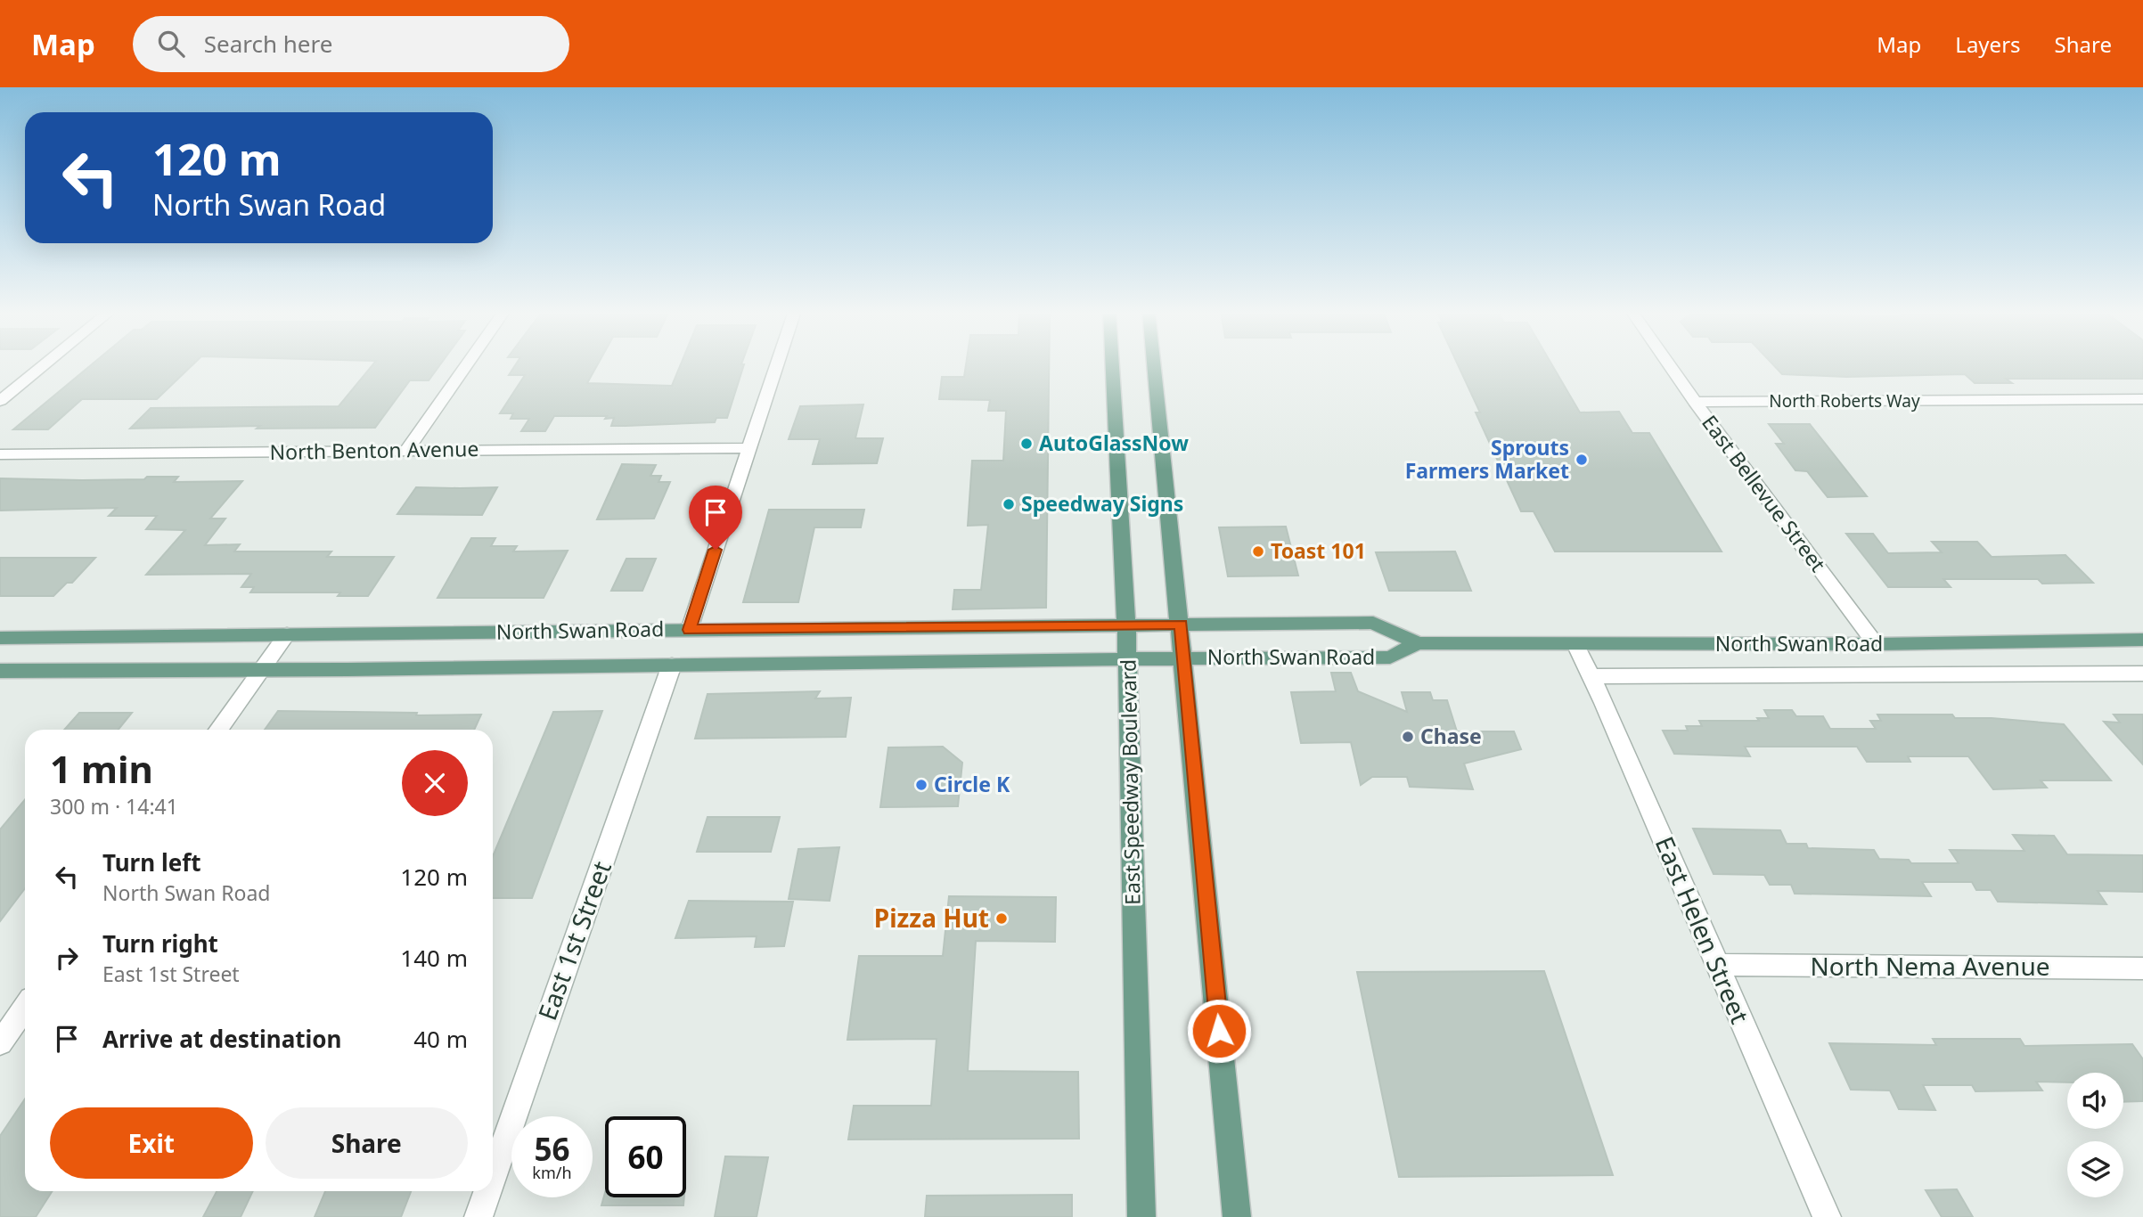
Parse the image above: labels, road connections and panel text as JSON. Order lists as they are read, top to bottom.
{
  "streets": {
    "main road": ["North Swan Road", "East Speedway Boulevard"],
    "street": [
      "North Roberts Way",
      "North Benton Avenue",
      "East Bellevue Street",
      "East Helen Street",
      "East 1st Street",
      "North Nema Avenue"
    ]
  },
  "crossings": [
    ["North Roberts Way", "East Bellevue Street"],
    ["East Bellevue Street", "North Swan Road"],
    ["North Swan Road", "East Speedway Boulevard"],
    ["North Swan Road", "East Helen Street"],
    ["North Swan Road", "East 1st Street"],
    ["East Helen Street", "North Nema Avenue"]
  ],
  "places": [
    "AutoGlassNow",
    "Sprouts Farmers Market",
    "Speedway Signs",
    "Toast 101",
    "Chase",
    "Circle K",
    "Pizza Hut"
  ],
  "page": {
    "header": "Map",
    "search": "Search here",
    "nav": ["Map", "Layers", "Share"],
    "turn": ["120 m", "North Swan Road"],
    "heading": ["1 min", "300 m · 14:41"],
    "list": [
      {
        "name": "Turn left",
        "note": "North Swan Road",
        "value": "120 m"
      },
      {
        "name": "Turn right",
        "note": "East 1st Street",
        "value": "140 m"
      },
      {
        "name": "Arrive at destination",
        "value": "40 m"
      }
    ],
    "buttons": ["Exit", "Share"],
    "speed": "56 km/h",
    "limit": "60"
  }
}
